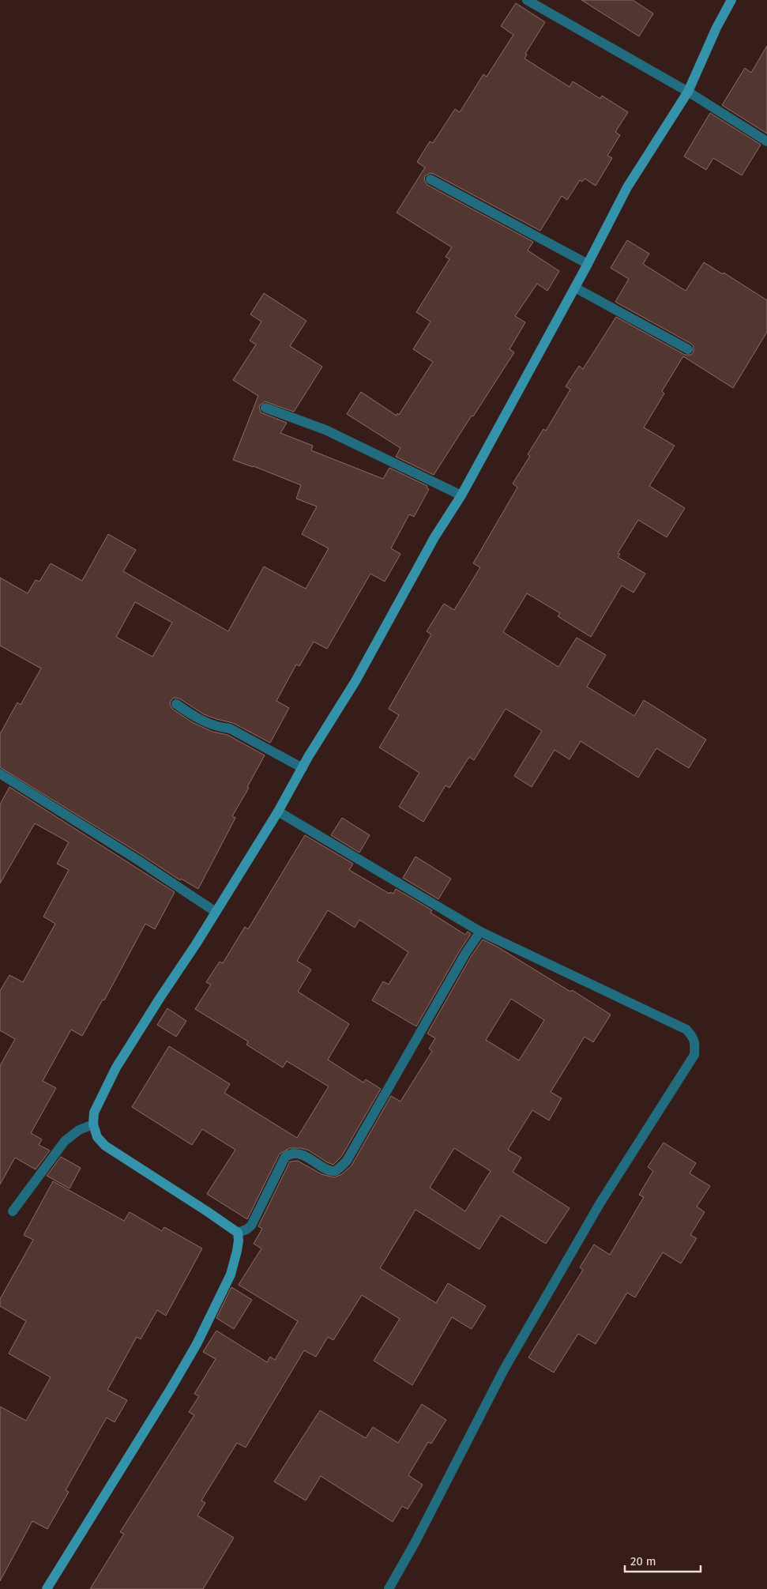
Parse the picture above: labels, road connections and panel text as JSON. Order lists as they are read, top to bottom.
{
  "scale_bar": "20 m"
}
